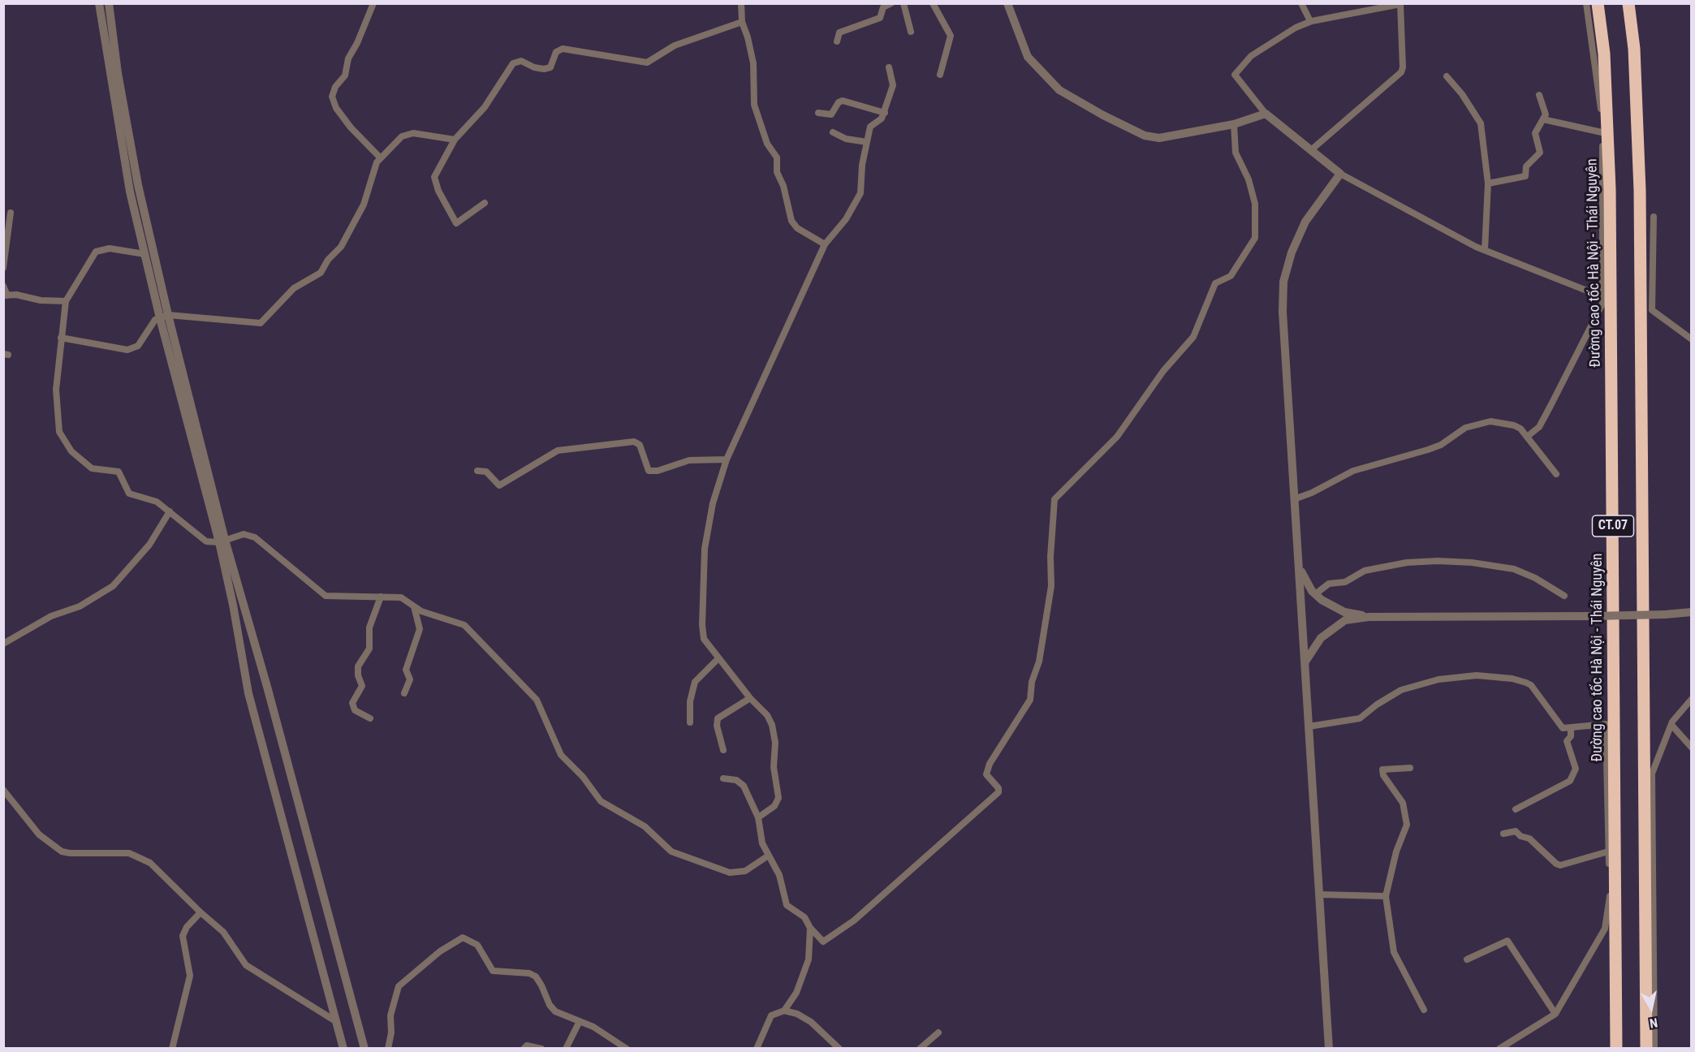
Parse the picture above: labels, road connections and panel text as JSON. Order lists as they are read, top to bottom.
{
  "streets": {
    "highway": ["Đường cao tốc Hà Nội - Thái Nguyên", "CT.07"]
  },
  "north": "bottom"
}
